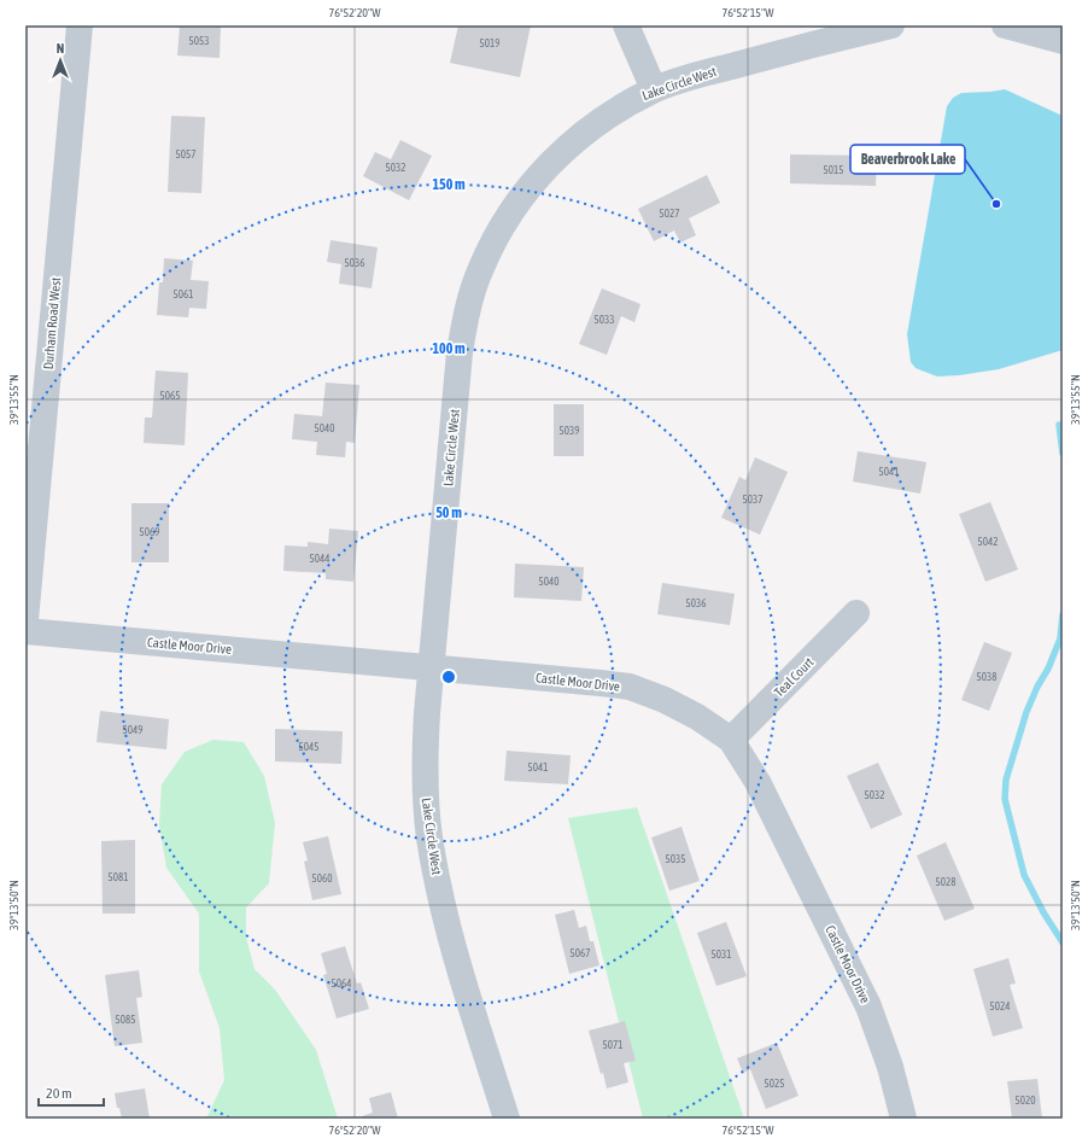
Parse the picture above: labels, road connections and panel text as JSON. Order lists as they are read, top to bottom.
{
  "streets": {
    "street": [
      "Lake Circle West",
      "Durham Road West",
      "Castle Moor Drive",
      "Teal Court"
    ]
  },
  "crossings": [
    ["Lake Circle West", "Castle Moor Drive"],
    ["Castle Moor Drive", "Teal Court"]
  ],
  "places": ["Beaverbrook Lake"],
  "house_numbers": [
    "5053",
    "5019",
    "5057",
    "5032",
    "5015",
    "5027",
    "5036",
    "5061",
    "5033",
    "5065",
    "5040",
    "5039",
    "5041",
    "5037",
    "5069",
    "5042",
    "5044",
    "5040",
    "5036",
    "5038",
    "5049",
    "5045",
    "5041",
    "5032",
    "5035",
    "5081",
    "5060",
    "5028",
    "5067",
    "5031",
    "5064",
    "5024",
    "5085",
    "5071",
    "5025",
    "5020"
  ],
  "scale_bar": "20 m",
  "north": "top",
  "coordinates": [
    "76°52'20\"W",
    "76°52'15\"W",
    "39°13'55\"N",
    "39°13'50\"N"
  ],
  "rings": ["150 m", "100 m", "50 m"]
}
